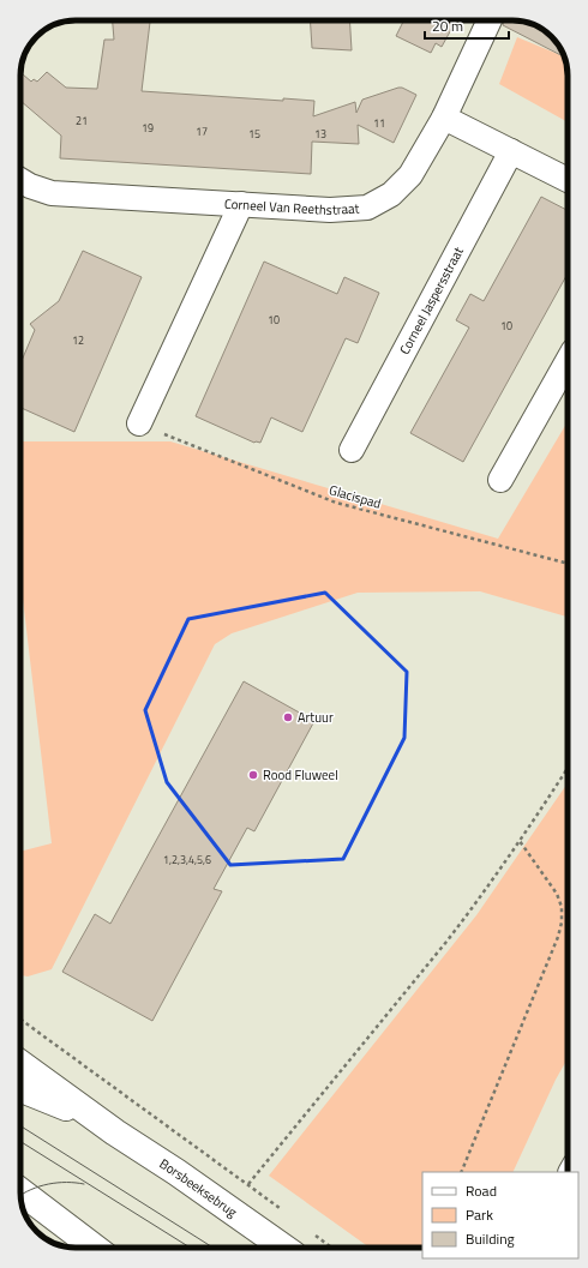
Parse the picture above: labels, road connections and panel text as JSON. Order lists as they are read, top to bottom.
{
  "streets": {
    "main road": ["Borsbeeksebrug"],
    "street": ["Corneel Van Reethstraat", "Corneel Jaspersstraat"],
    "path": ["Glacispad"]
  },
  "places": ["Artuur", "Rood Fluweel"],
  "house_numbers": [
    "21",
    "11",
    "19",
    "17",
    "15",
    "13",
    "10",
    "10",
    "12",
    "1,2,3,4,5,6"
  ],
  "legend": ["Road", "Park", "Building"],
  "scale_bar": "20 m"
}
